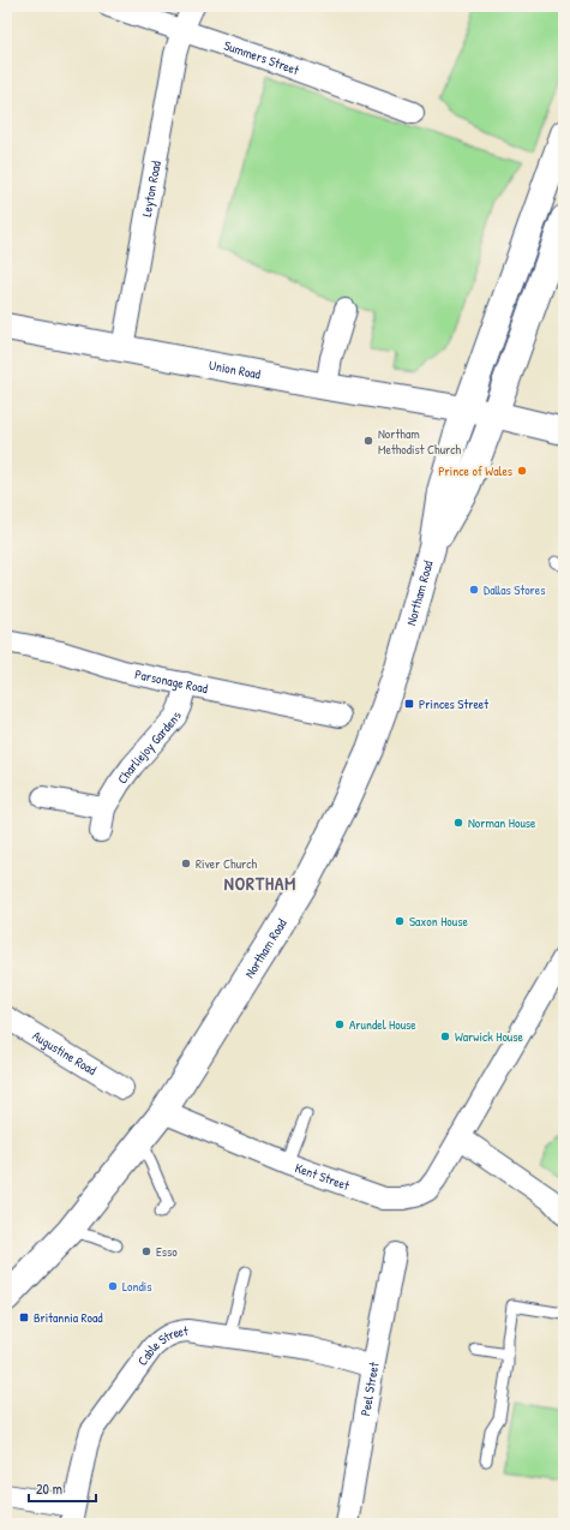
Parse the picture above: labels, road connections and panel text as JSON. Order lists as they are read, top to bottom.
{
  "streets": {
    "main road": ["Union Road", "Northam Road"],
    "street": [
      "Summers Street",
      "Leyton Road",
      "Parsonage Road",
      "Charliejoy Gardens",
      "Augustine Road",
      "Kent Street",
      "Cable Street",
      "Peel Street"
    ]
  },
  "crossings": [
    ["Summers Street", "Leyton Road"],
    ["Leyton Road", "Union Road"],
    ["Union Road", "Northam Road"],
    ["Northam Road", "Kent Street"],
    ["Parsonage Road", "Charliejoy Gardens"],
    ["Cable Street", "Peel Street"]
  ],
  "districts": ["NORTHAM"],
  "places": {
    "other": [
      "Northam Methodist Church",
      "Prince of Wales",
      "Dallas Stores",
      "Norman House",
      "River Church",
      "Saxon House",
      "Arundel House",
      "Warwick House",
      "Esso",
      "Londis"
    ],
    "transit": ["Princes Street", "Britannia Road"]
  },
  "scale_bar": "20 m"
}
